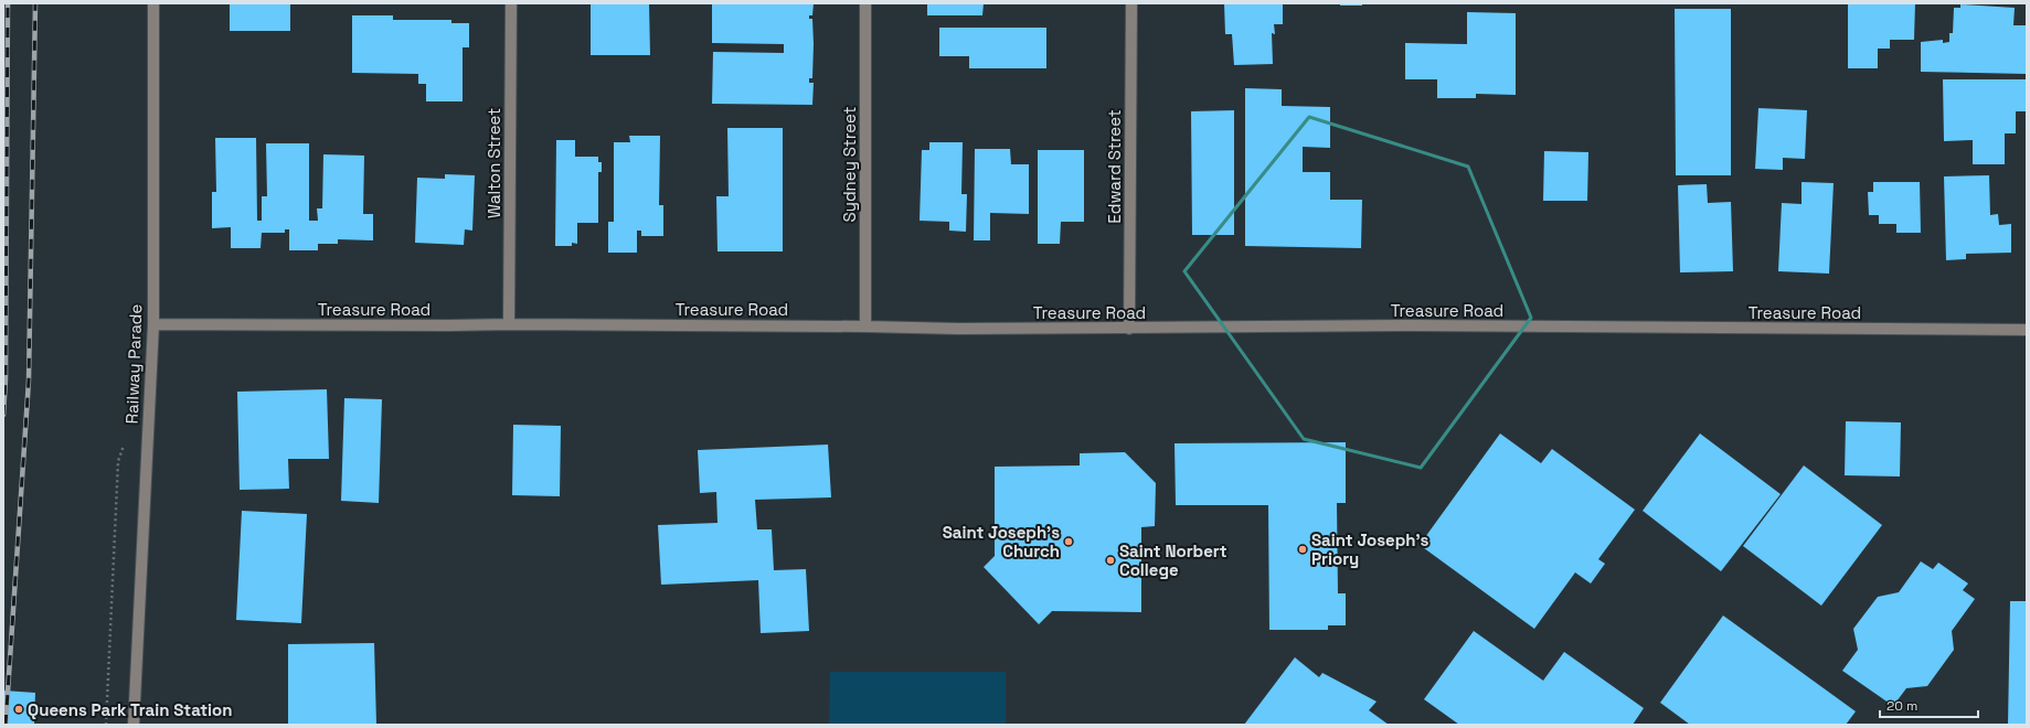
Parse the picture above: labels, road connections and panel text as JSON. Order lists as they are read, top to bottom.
{
  "streets": {
    "street": [
      "Walton Street",
      "Sydney Street",
      "Edward Street",
      "Treasure Road",
      "Railway Parade"
    ]
  },
  "crossings": [
    ["Walton Street", "Treasure Road"],
    ["Sydney Street", "Treasure Road"],
    ["Edward Street", "Treasure Road"],
    ["Treasure Road", "Railway Parade"]
  ],
  "places": [
    "Saint Joseph's Church",
    "Saint Joseph's Priory",
    "Saint Norbert College",
    "Queens Park Train Station"
  ],
  "scale_bar": "20 m"
}
